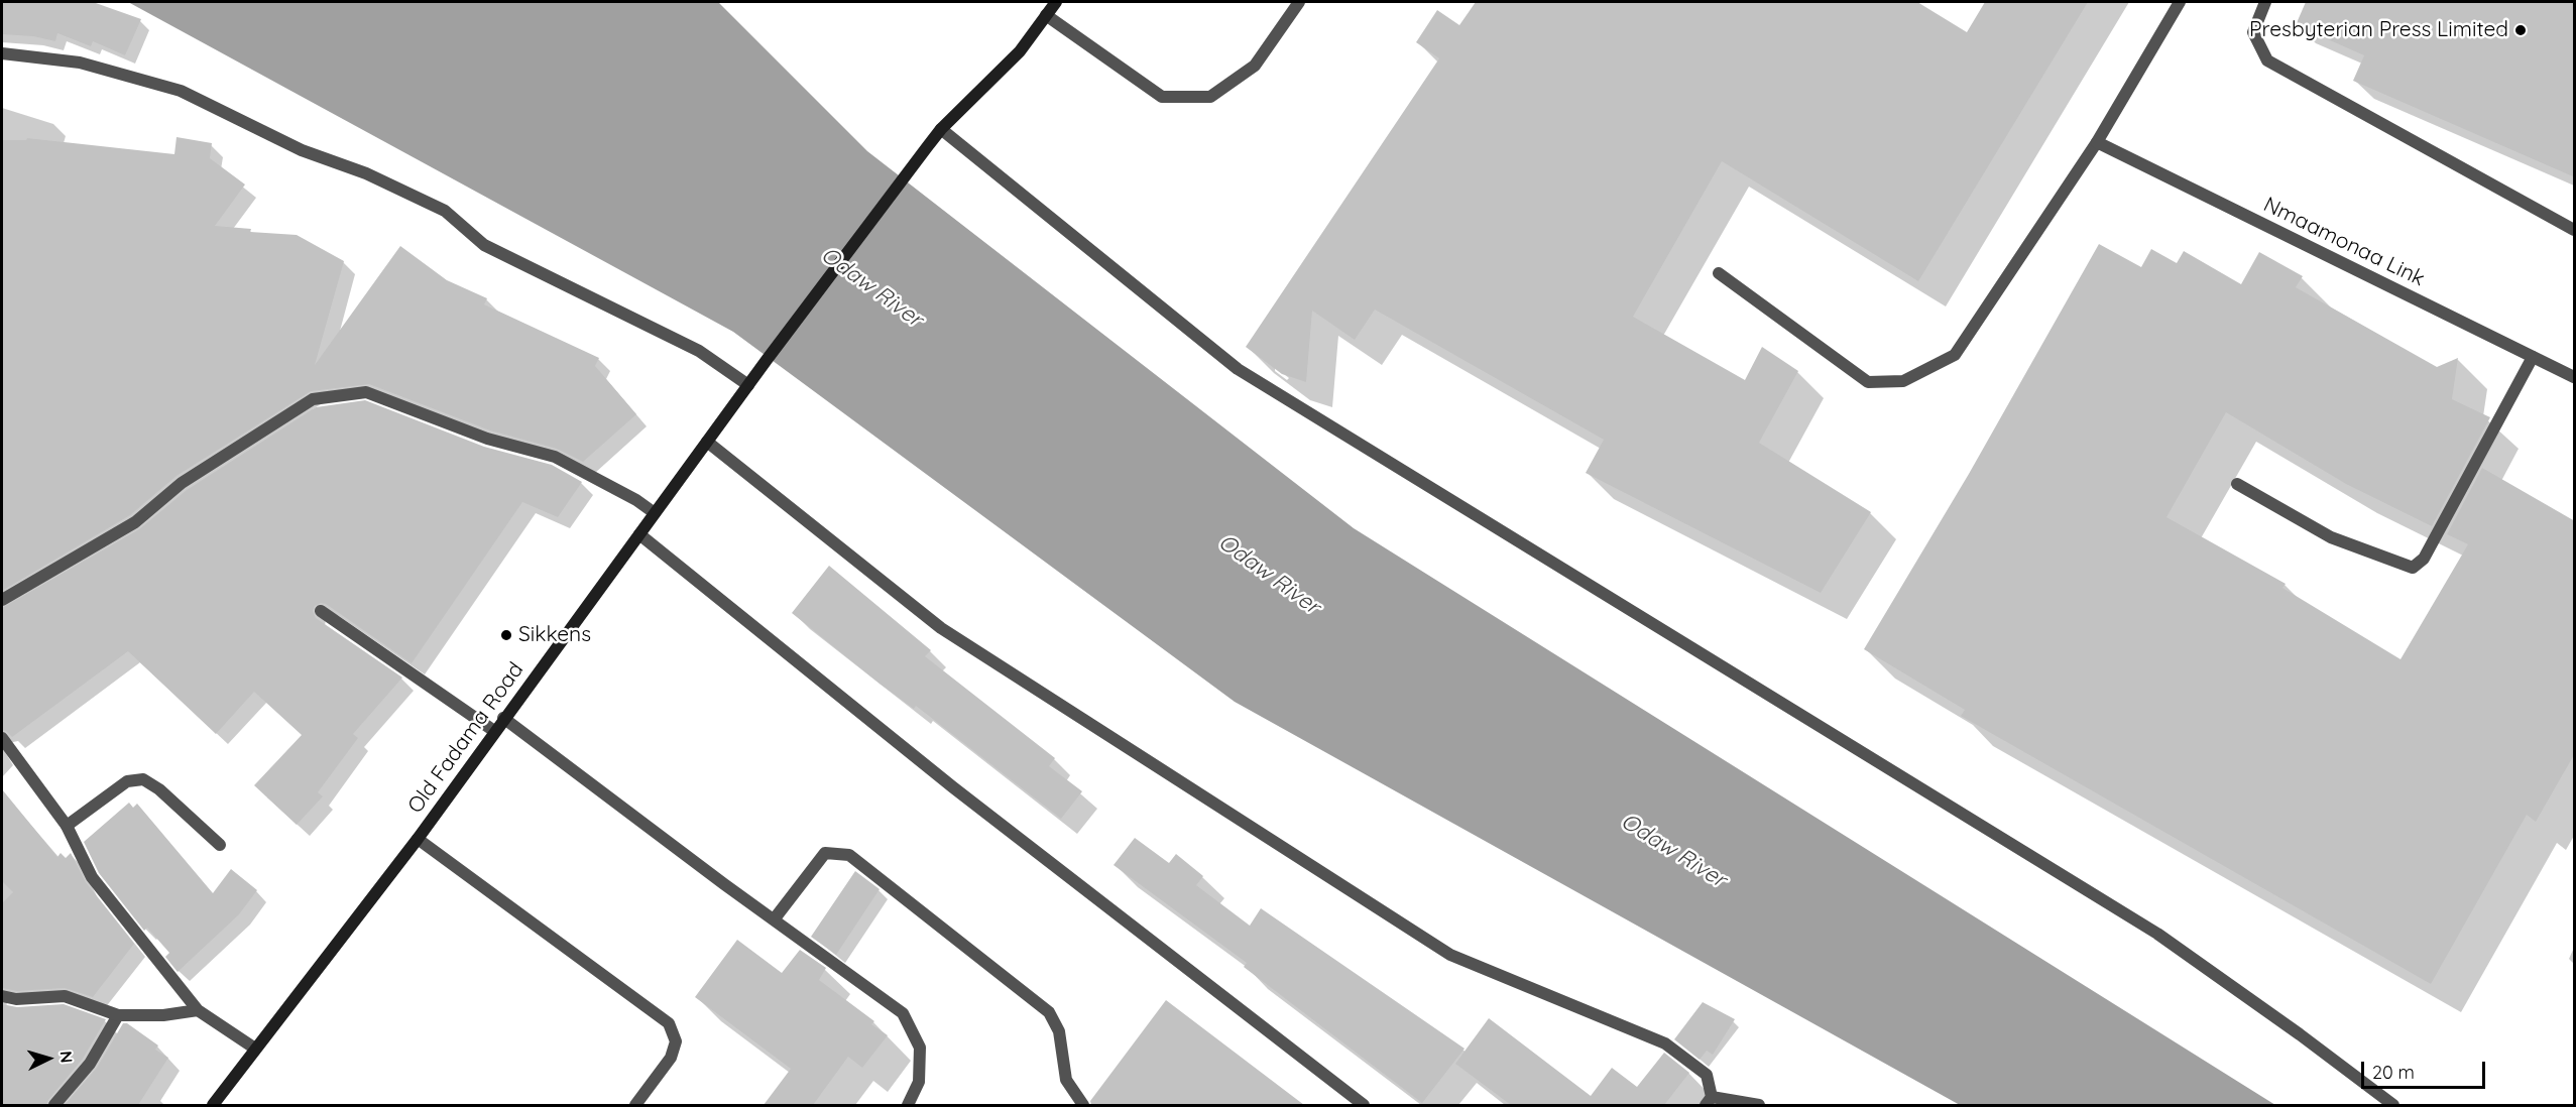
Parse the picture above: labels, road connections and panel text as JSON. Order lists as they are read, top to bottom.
{
  "streets": {
    "street": ["Nmaamonaa Link", "Old Fadama Road"]
  },
  "water": ["Odaw River"],
  "places": ["Presbyterian Press Limited", "Sikkens"],
  "scale_bar": "20 m",
  "north": "right"
}
